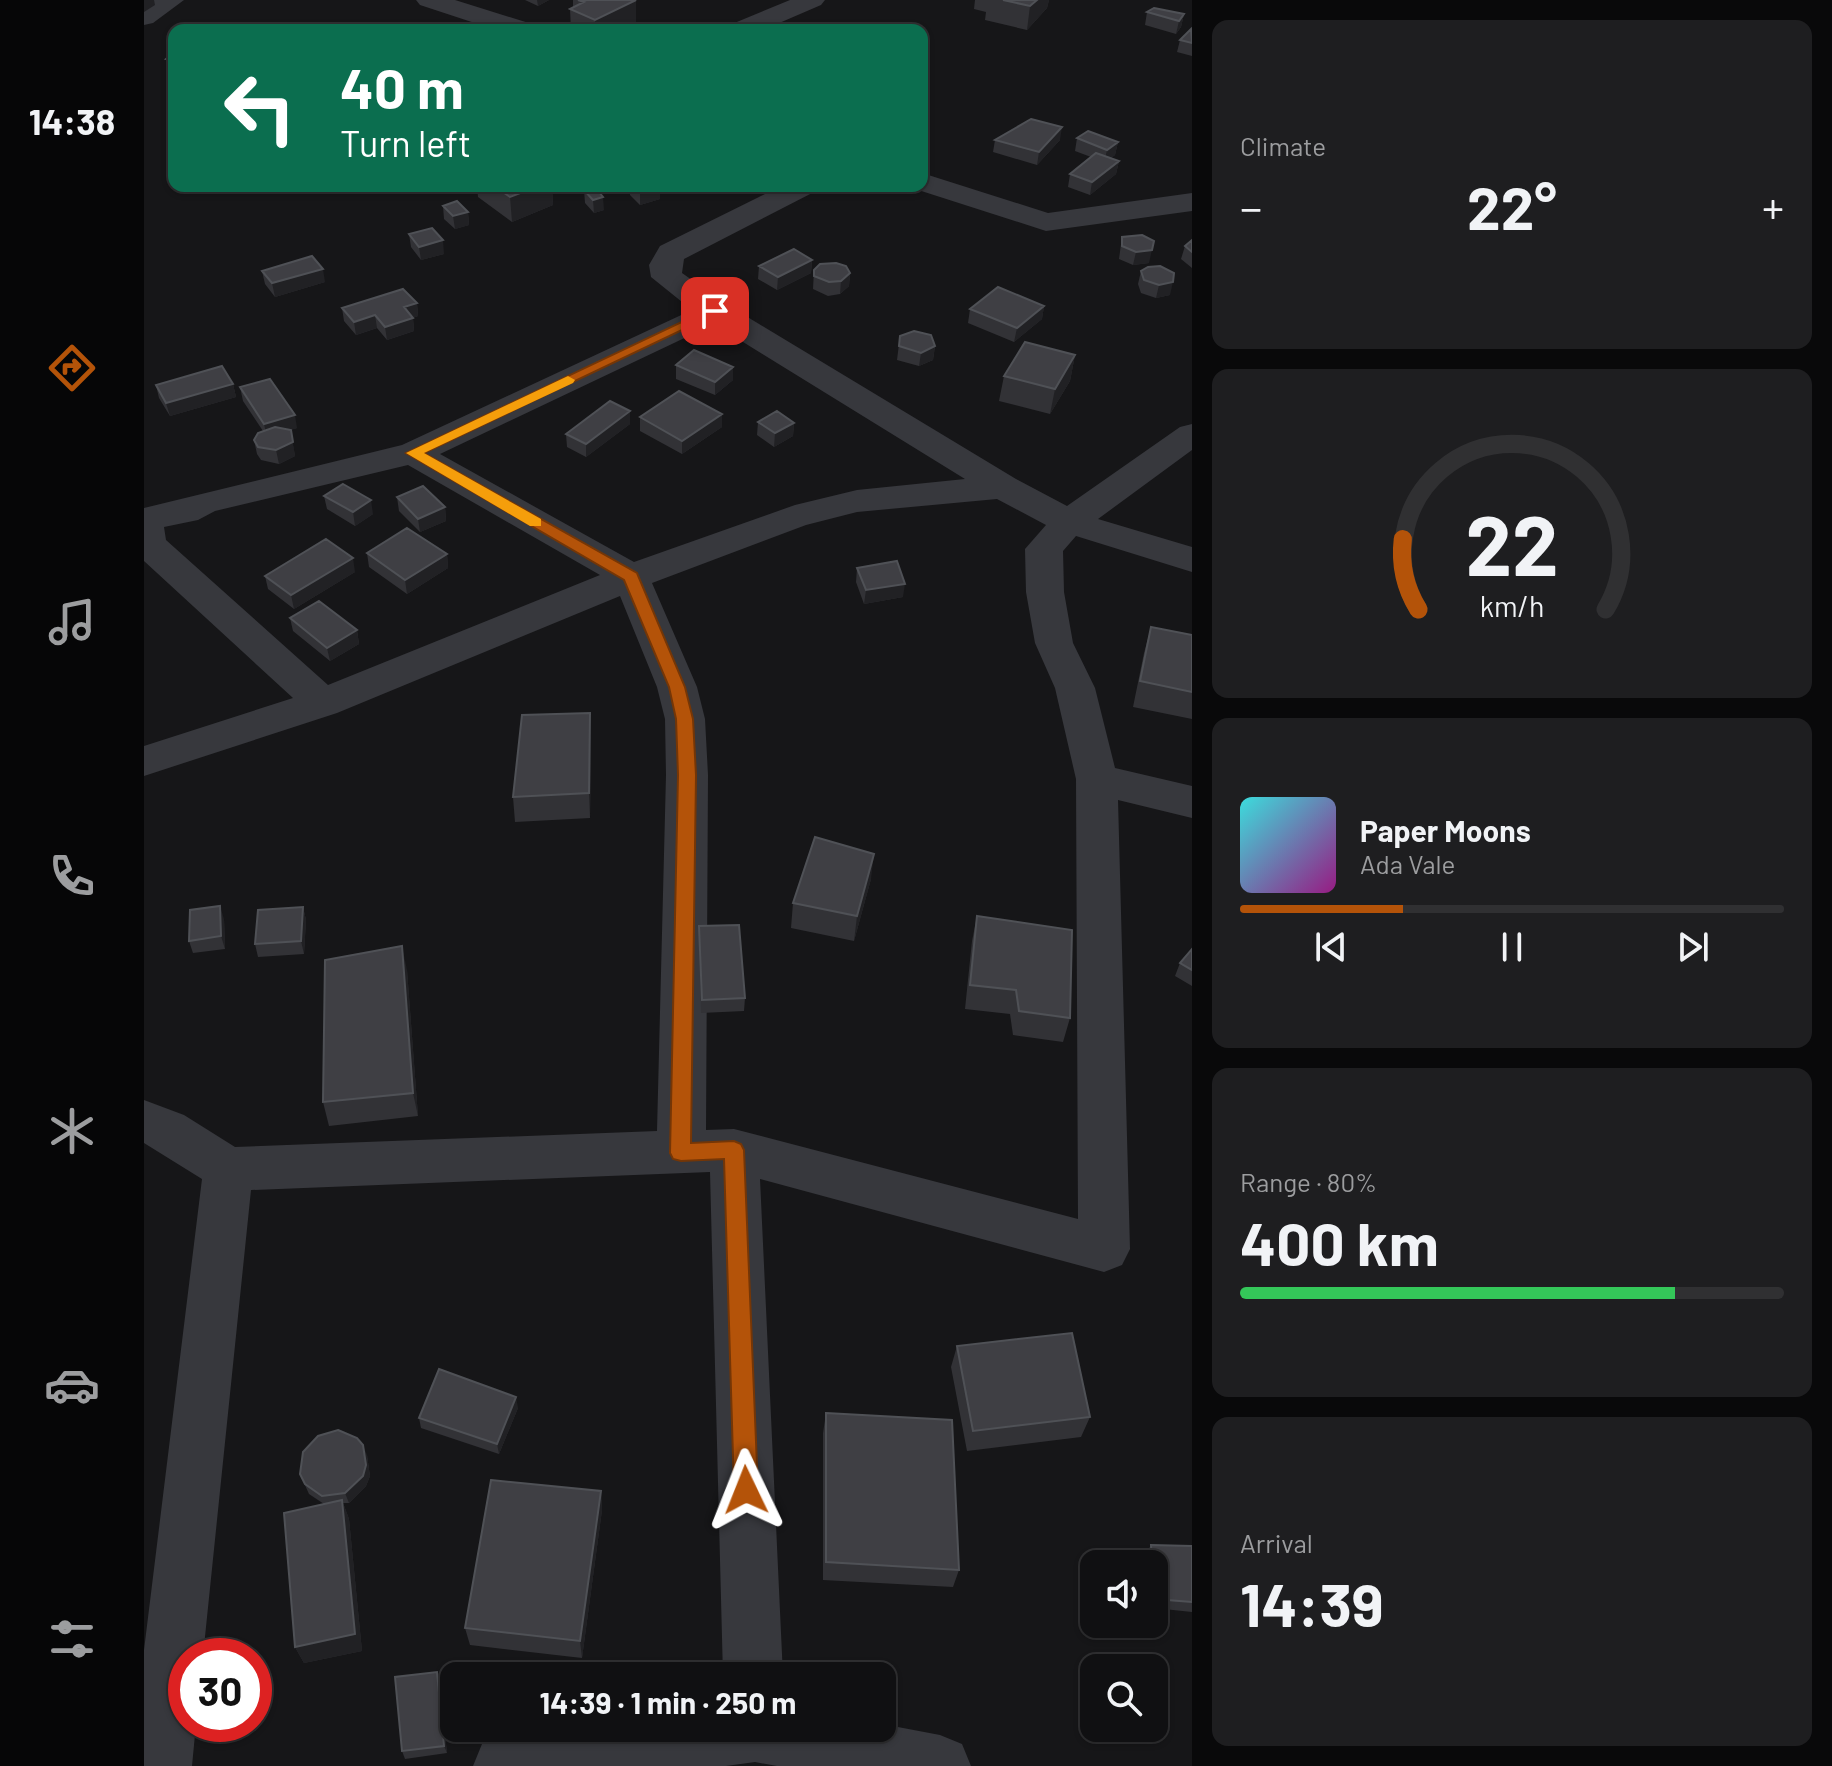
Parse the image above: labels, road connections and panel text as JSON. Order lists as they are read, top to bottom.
{
  "page": {
    "tabs": "14:38",
    "tile": [
      "Climate",
      ["Range · 80%", "400 km"],
      ["Arrival", "14:39"]
    ],
    "turn": ["40 m", "Turn left"],
    "heat": ["−", "22°", "+"],
    "song": ["Paper Moons", "Ada Vale"],
    "limit": "30",
    "trip": "14:39 · 1 min · 250 m",
    "gauge": ["22", "km/h"]
  }
}
